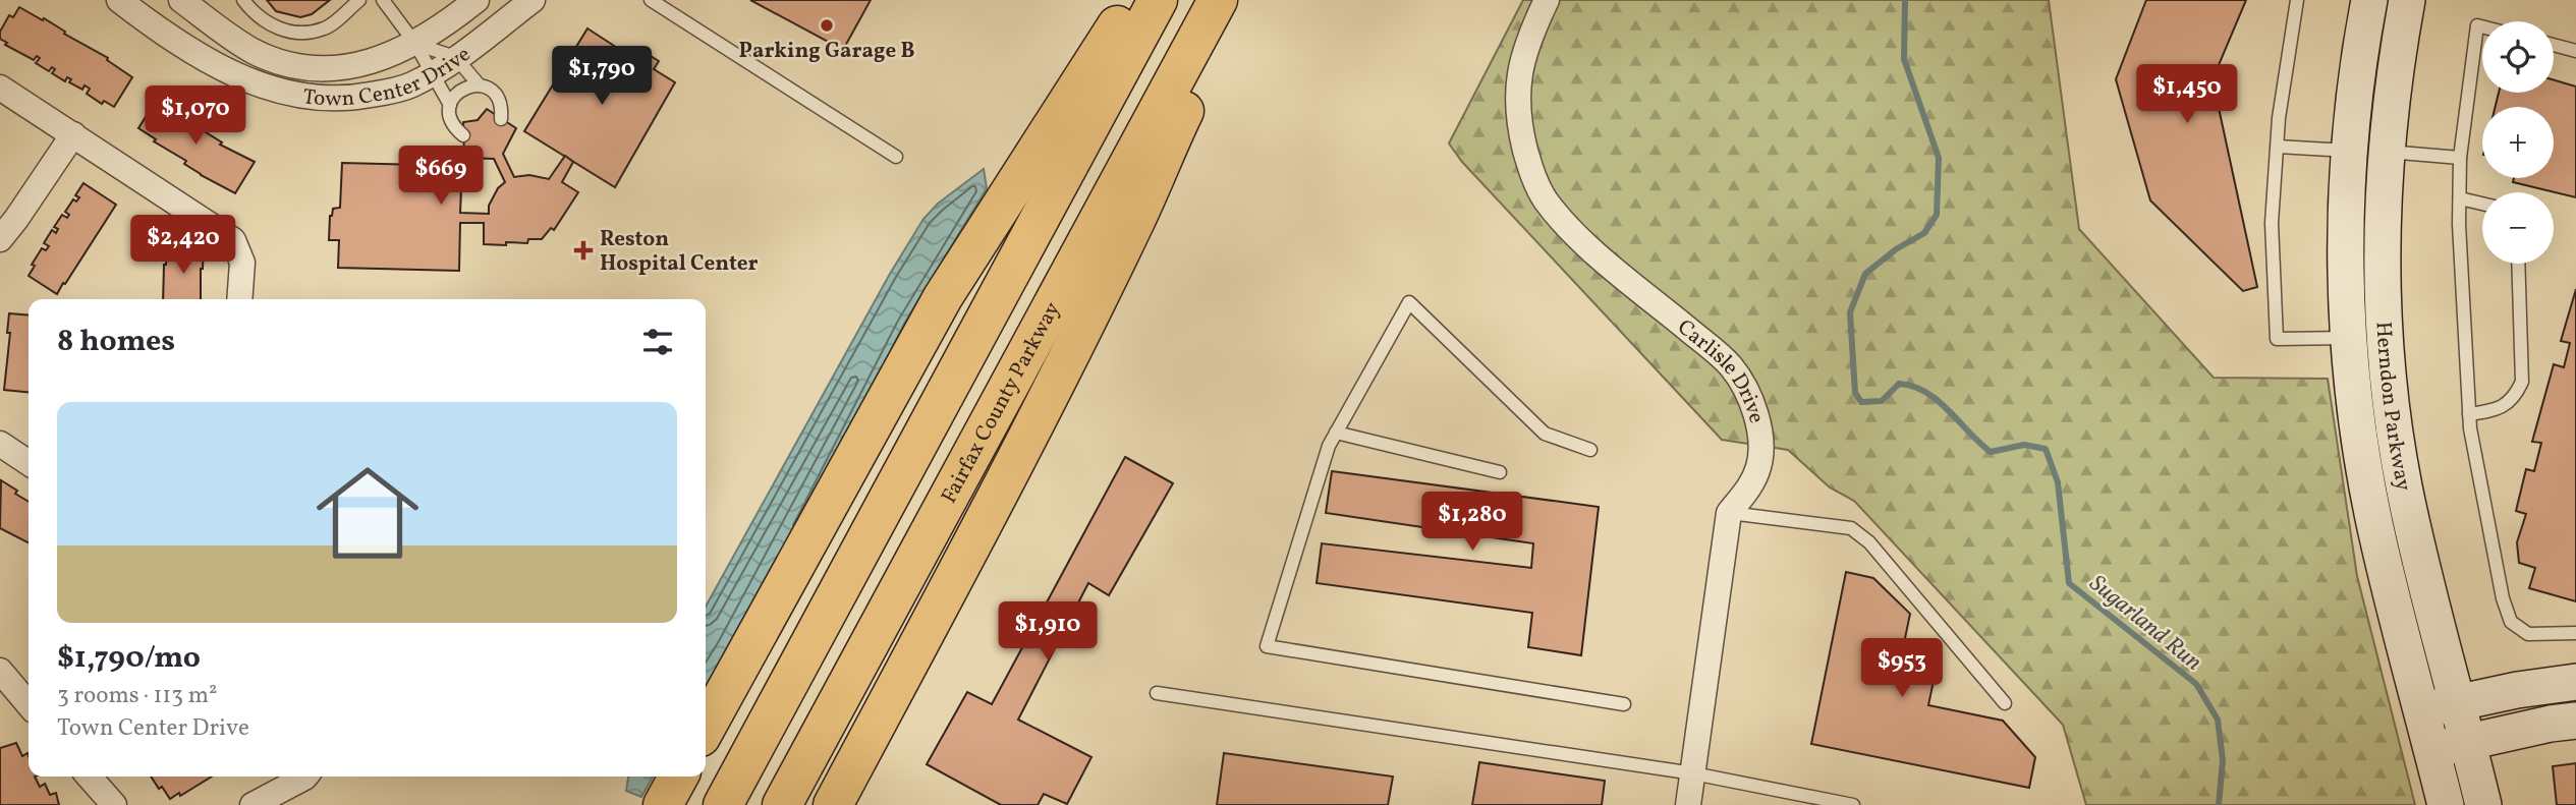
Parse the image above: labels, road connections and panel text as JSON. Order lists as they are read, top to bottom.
{
  "streets": {
    "highway": ["Fairfax County Parkway"],
    "main road": ["Herndon Parkway"],
    "street": ["Town Center Drive", "Carlisle Drive"]
  },
  "water": ["Sugarland Run"],
  "places": {
    "other": ["Parking Garage B"],
    "health": ["Reston Hospital Center"]
  },
  "page": {
    "map_buttons": ["+", "−"],
    "price": [
      "$1,790",
      "$1,450",
      "$1,070",
      "$669",
      "$2,420",
      "$1,280",
      "$1,910",
      "$953"
    ],
    "heading": "8 homes",
    "list": [
      {
        "name": "$1,790/mo",
        "note": "3 rooms · 113 m² · Town Center Drive"
      }
    ]
  }
}
